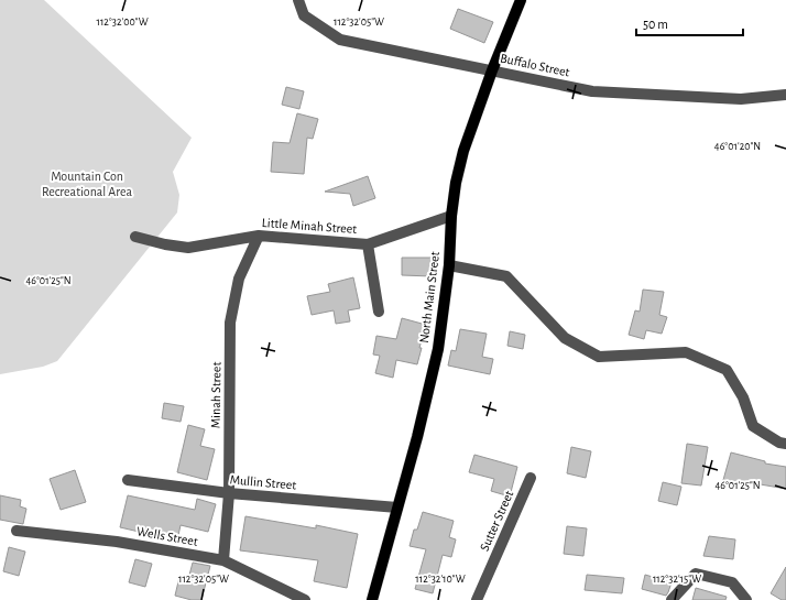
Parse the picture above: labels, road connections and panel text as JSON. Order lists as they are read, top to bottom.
{
  "streets": {
    "main road": ["North Main Street"],
    "street": [
      "Buffalo Street",
      "Little Minah Street",
      "Minah Street",
      "Mullin Street",
      "Sutter Street",
      "Wells Street"
    ]
  },
  "crossings": [
    ["Buffalo Street", "North Main Street"],
    ["Little Minah Street", "North Main Street"],
    ["Little Minah Street", "Minah Street"],
    ["North Main Street", "Mullin Street"],
    ["Minah Street", "Mullin Street"],
    ["Minah Street", "Wells Street"]
  ],
  "parks": ["Mountain Con Recreational Area"],
  "scale_bar": "50 m",
  "coordinates": [
    "112°32'00\"W",
    "112°32'05\"W",
    "46°01'20\"N",
    "46°01'25\"N",
    "112°32'10\"W",
    "112°32'15\"W"
  ]
}
